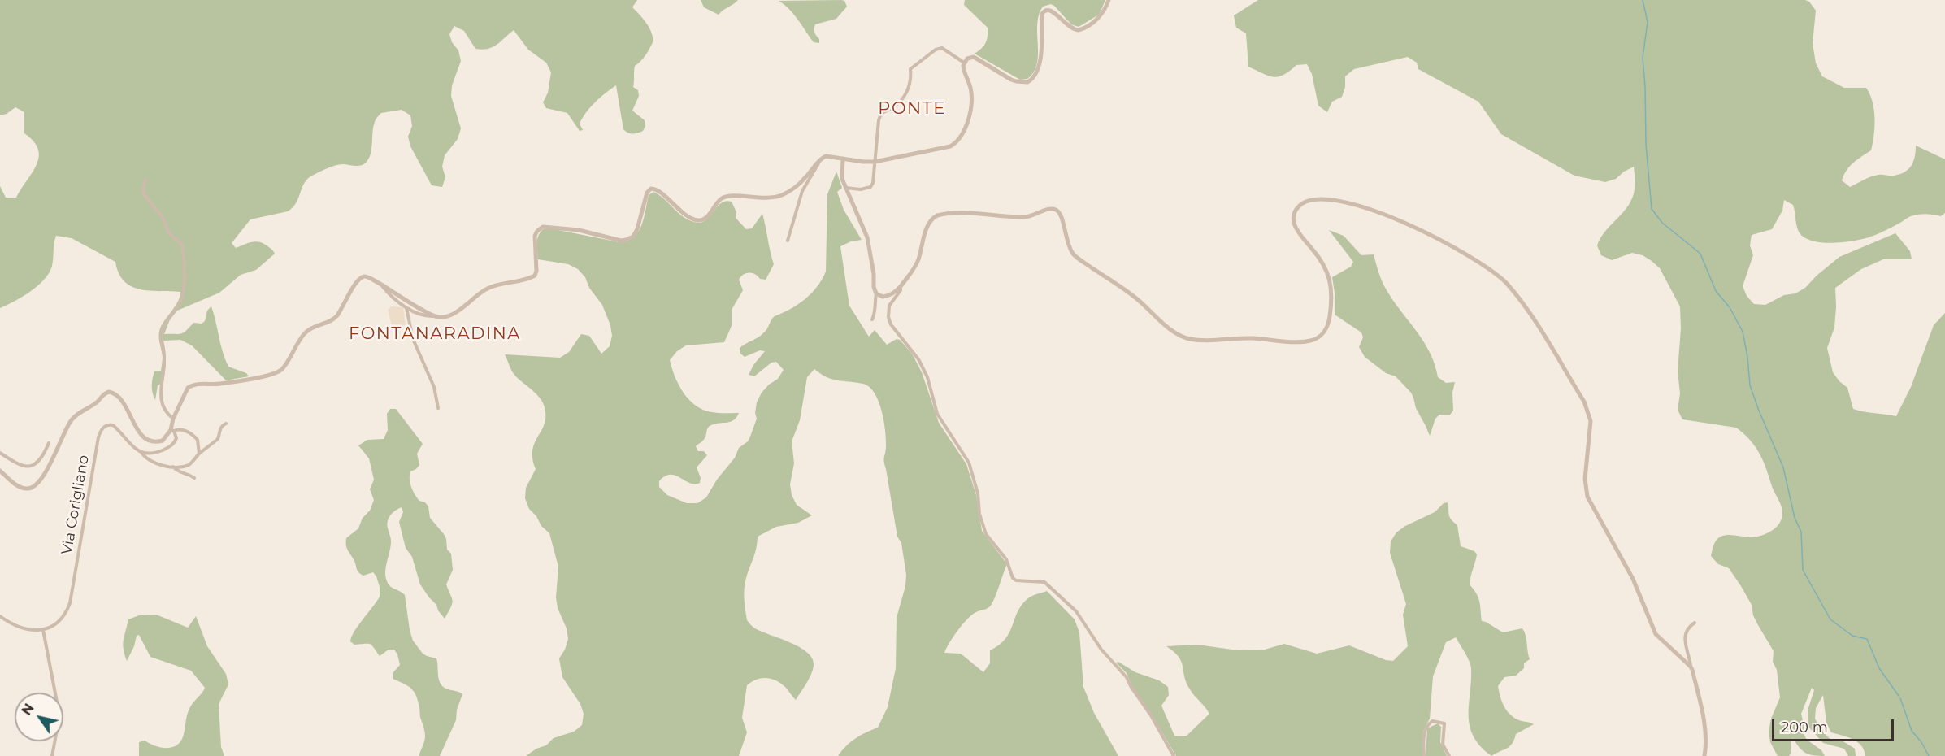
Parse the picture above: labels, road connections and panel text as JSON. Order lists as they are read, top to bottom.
{
  "streets": {
    "street": ["Via Corigliano"]
  },
  "districts": ["PONTE", "FONTANARADINA"],
  "scale_bar": "200 m",
  "north": "top left"
}
